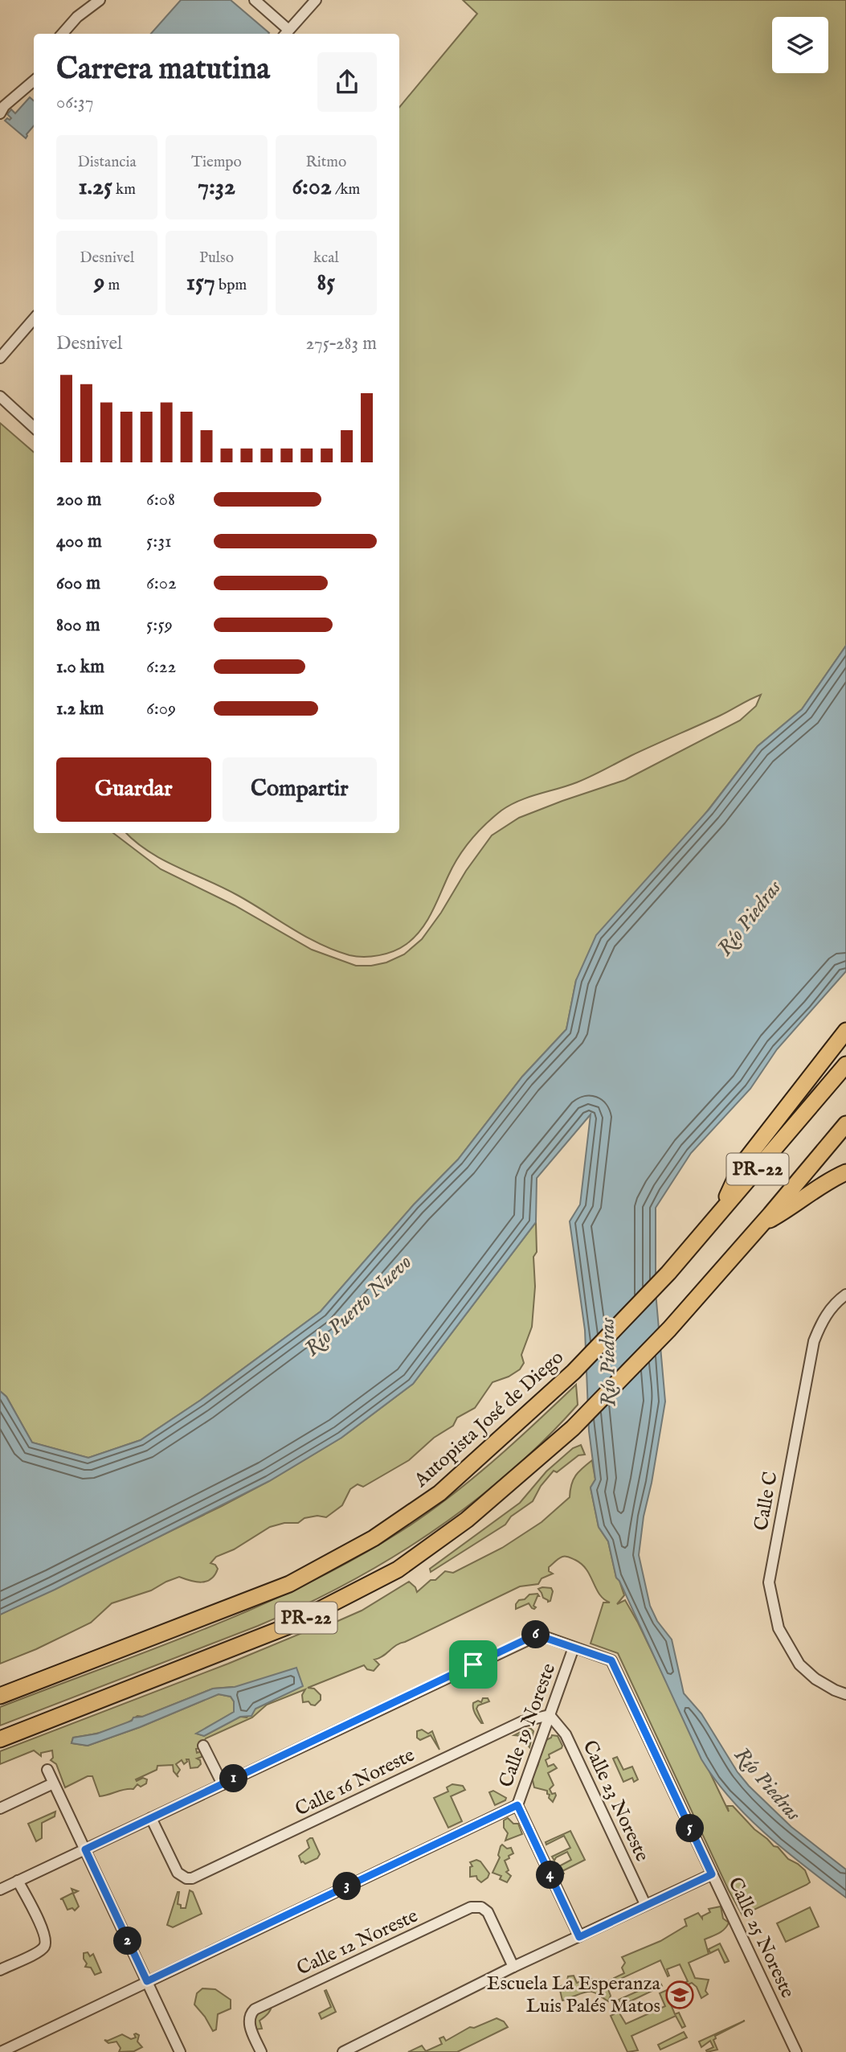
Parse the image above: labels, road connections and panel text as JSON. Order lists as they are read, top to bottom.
{
  "streets": {
    "highway": ["PR-22", "Autopista José de Diego"],
    "street": [
      "Calle C",
      "Calle 19 Noreste",
      "Calle 16 Noreste",
      "Calle 23 Noreste",
      "Calle 25 Noreste",
      "Calle 12 Noreste"
    ]
  },
  "crossings": [
    ["Calle 19 Noreste", "Calle 16 Noreste"],
    ["Calle 19 Noreste", "Calle 23 Noreste"],
    ["Calle 19 Noreste", "Calle 25 Noreste"],
    ["Calle 16 Noreste", "Calle 23 Noreste"],
    ["Calle 16 Noreste", "Calle 25 Noreste"]
  ],
  "water": ["Río Piedras", "Río Puerto Nuevo"],
  "places": {
    "school or university": ["Escuela La Esperanza Luis Palés Matos"]
  },
  "page": {
    "heading": ["Carrera matutina", "06:37"],
    "stats": [
      ["Distancia", "1.25 km"],
      ["Tiempo", "7:32"],
      ["Ritmo", "6:02 /km"],
      ["Desnivel", "9 m"],
      ["Pulso", "157 bpm"],
      ["kcal", "85"]
    ],
    "chart": ["Desnivel", "275–283 m"],
    "list": [
      {
        "name": "200 m",
        "note": "6:08"
      },
      {
        "name": "400 m",
        "note": "5:31"
      },
      {
        "name": "600 m",
        "note": "6:02"
      },
      {
        "name": "800 m",
        "note": "5:59"
      },
      {
        "name": "1.0 km",
        "note": "6:22"
      },
      {
        "name": "1.2 km",
        "note": "6:09"
      }
    ],
    "buttons": ["Guardar", "Compartir"],
    "pins": [
      "6",
      "1",
      "5",
      "4",
      "3",
      "2"
    ]
  }
}
